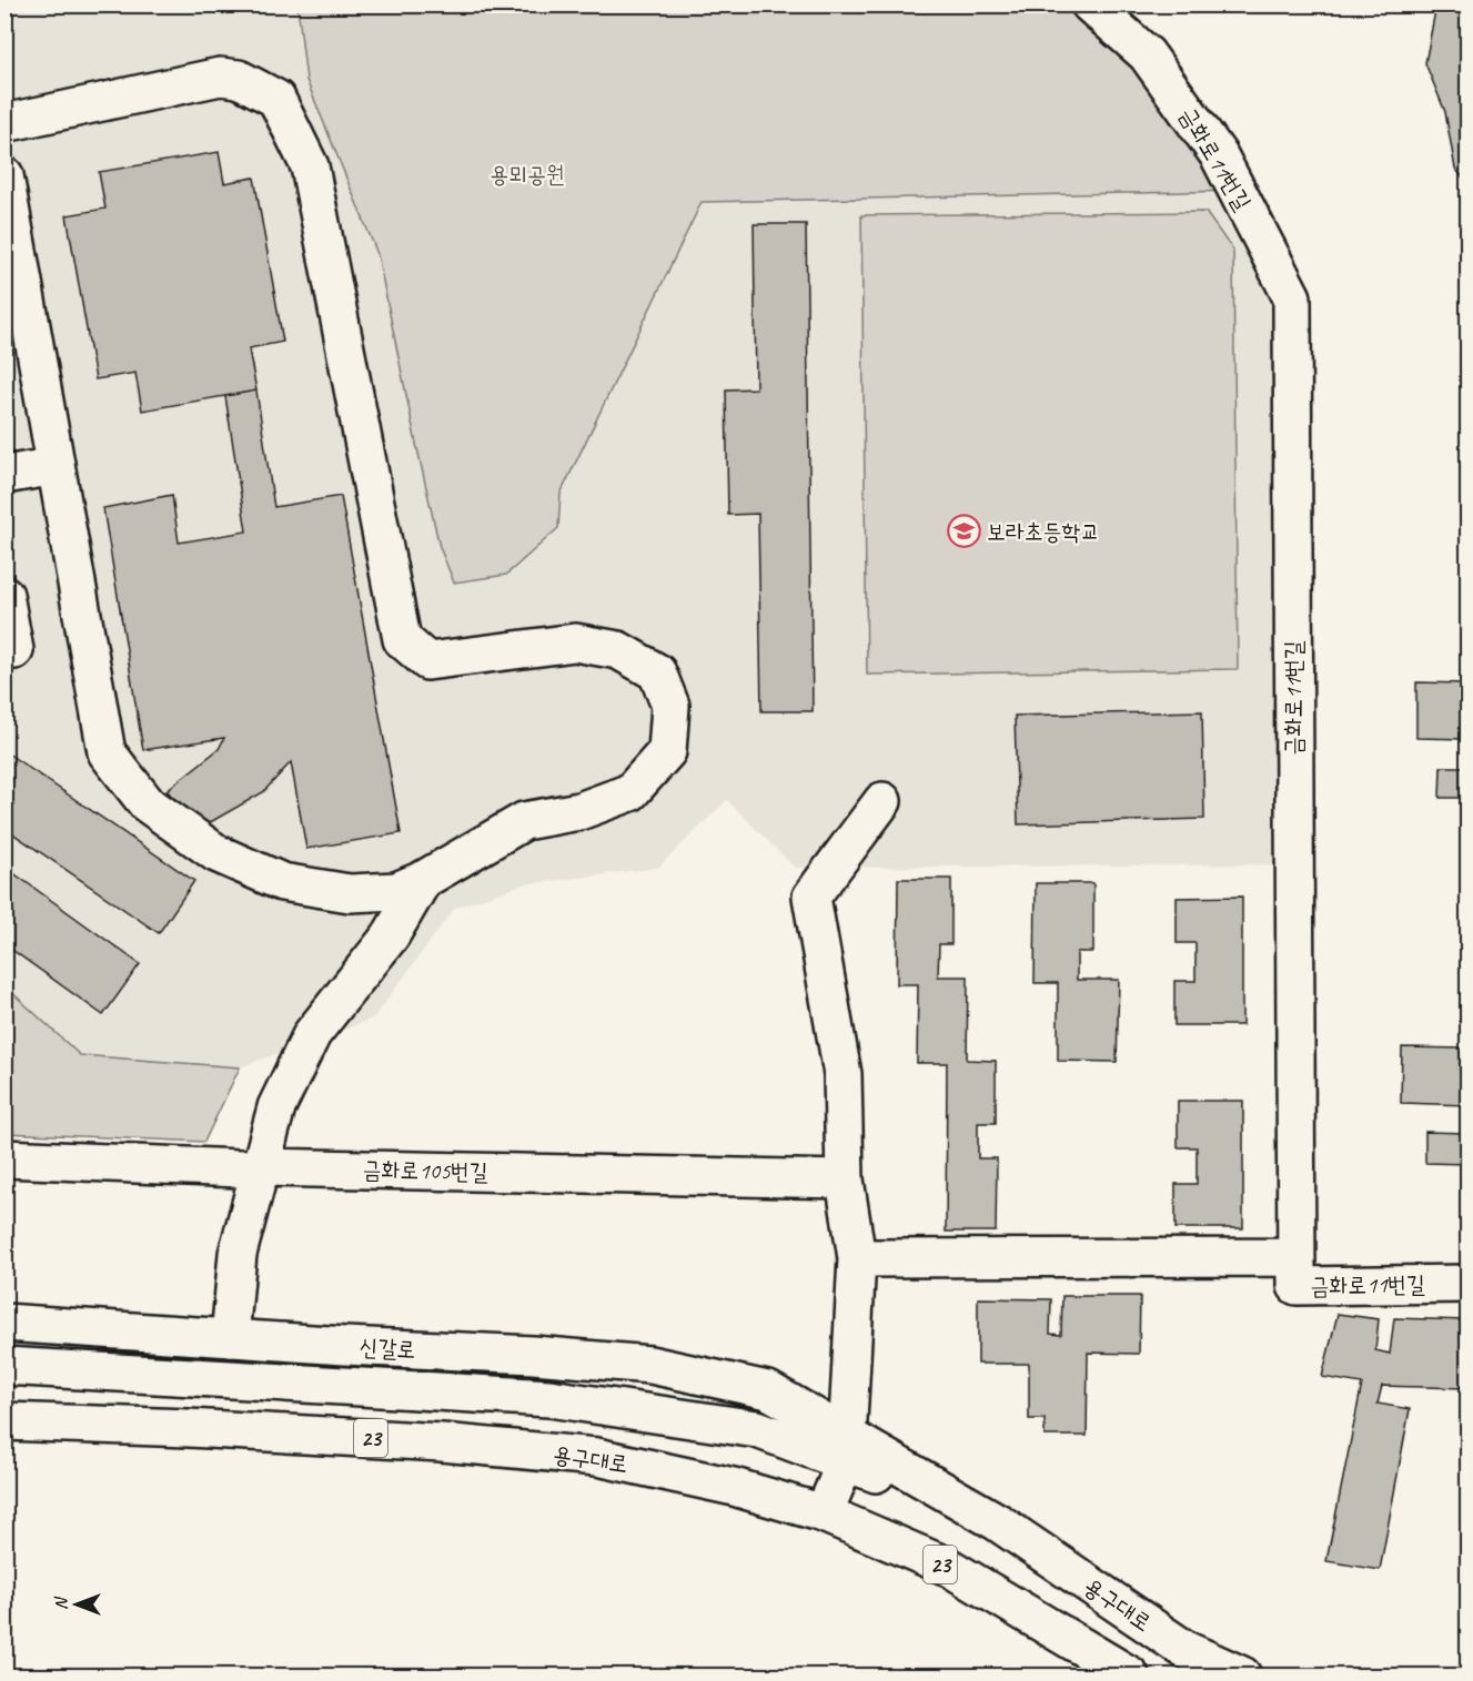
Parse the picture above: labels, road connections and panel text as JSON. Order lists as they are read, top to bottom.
{
  "streets": {
    "main road": [
      "금화로11번길",
      "금화로105번길",
      "신갈로",
      "23",
      "용구대로"
    ]
  },
  "crossings": [
    ["신갈로", "용구대로"]
  ],
  "parks": ["용뫼공원"],
  "places": {
    "school or university": ["보라초등학교"]
  },
  "north": "left"
}
